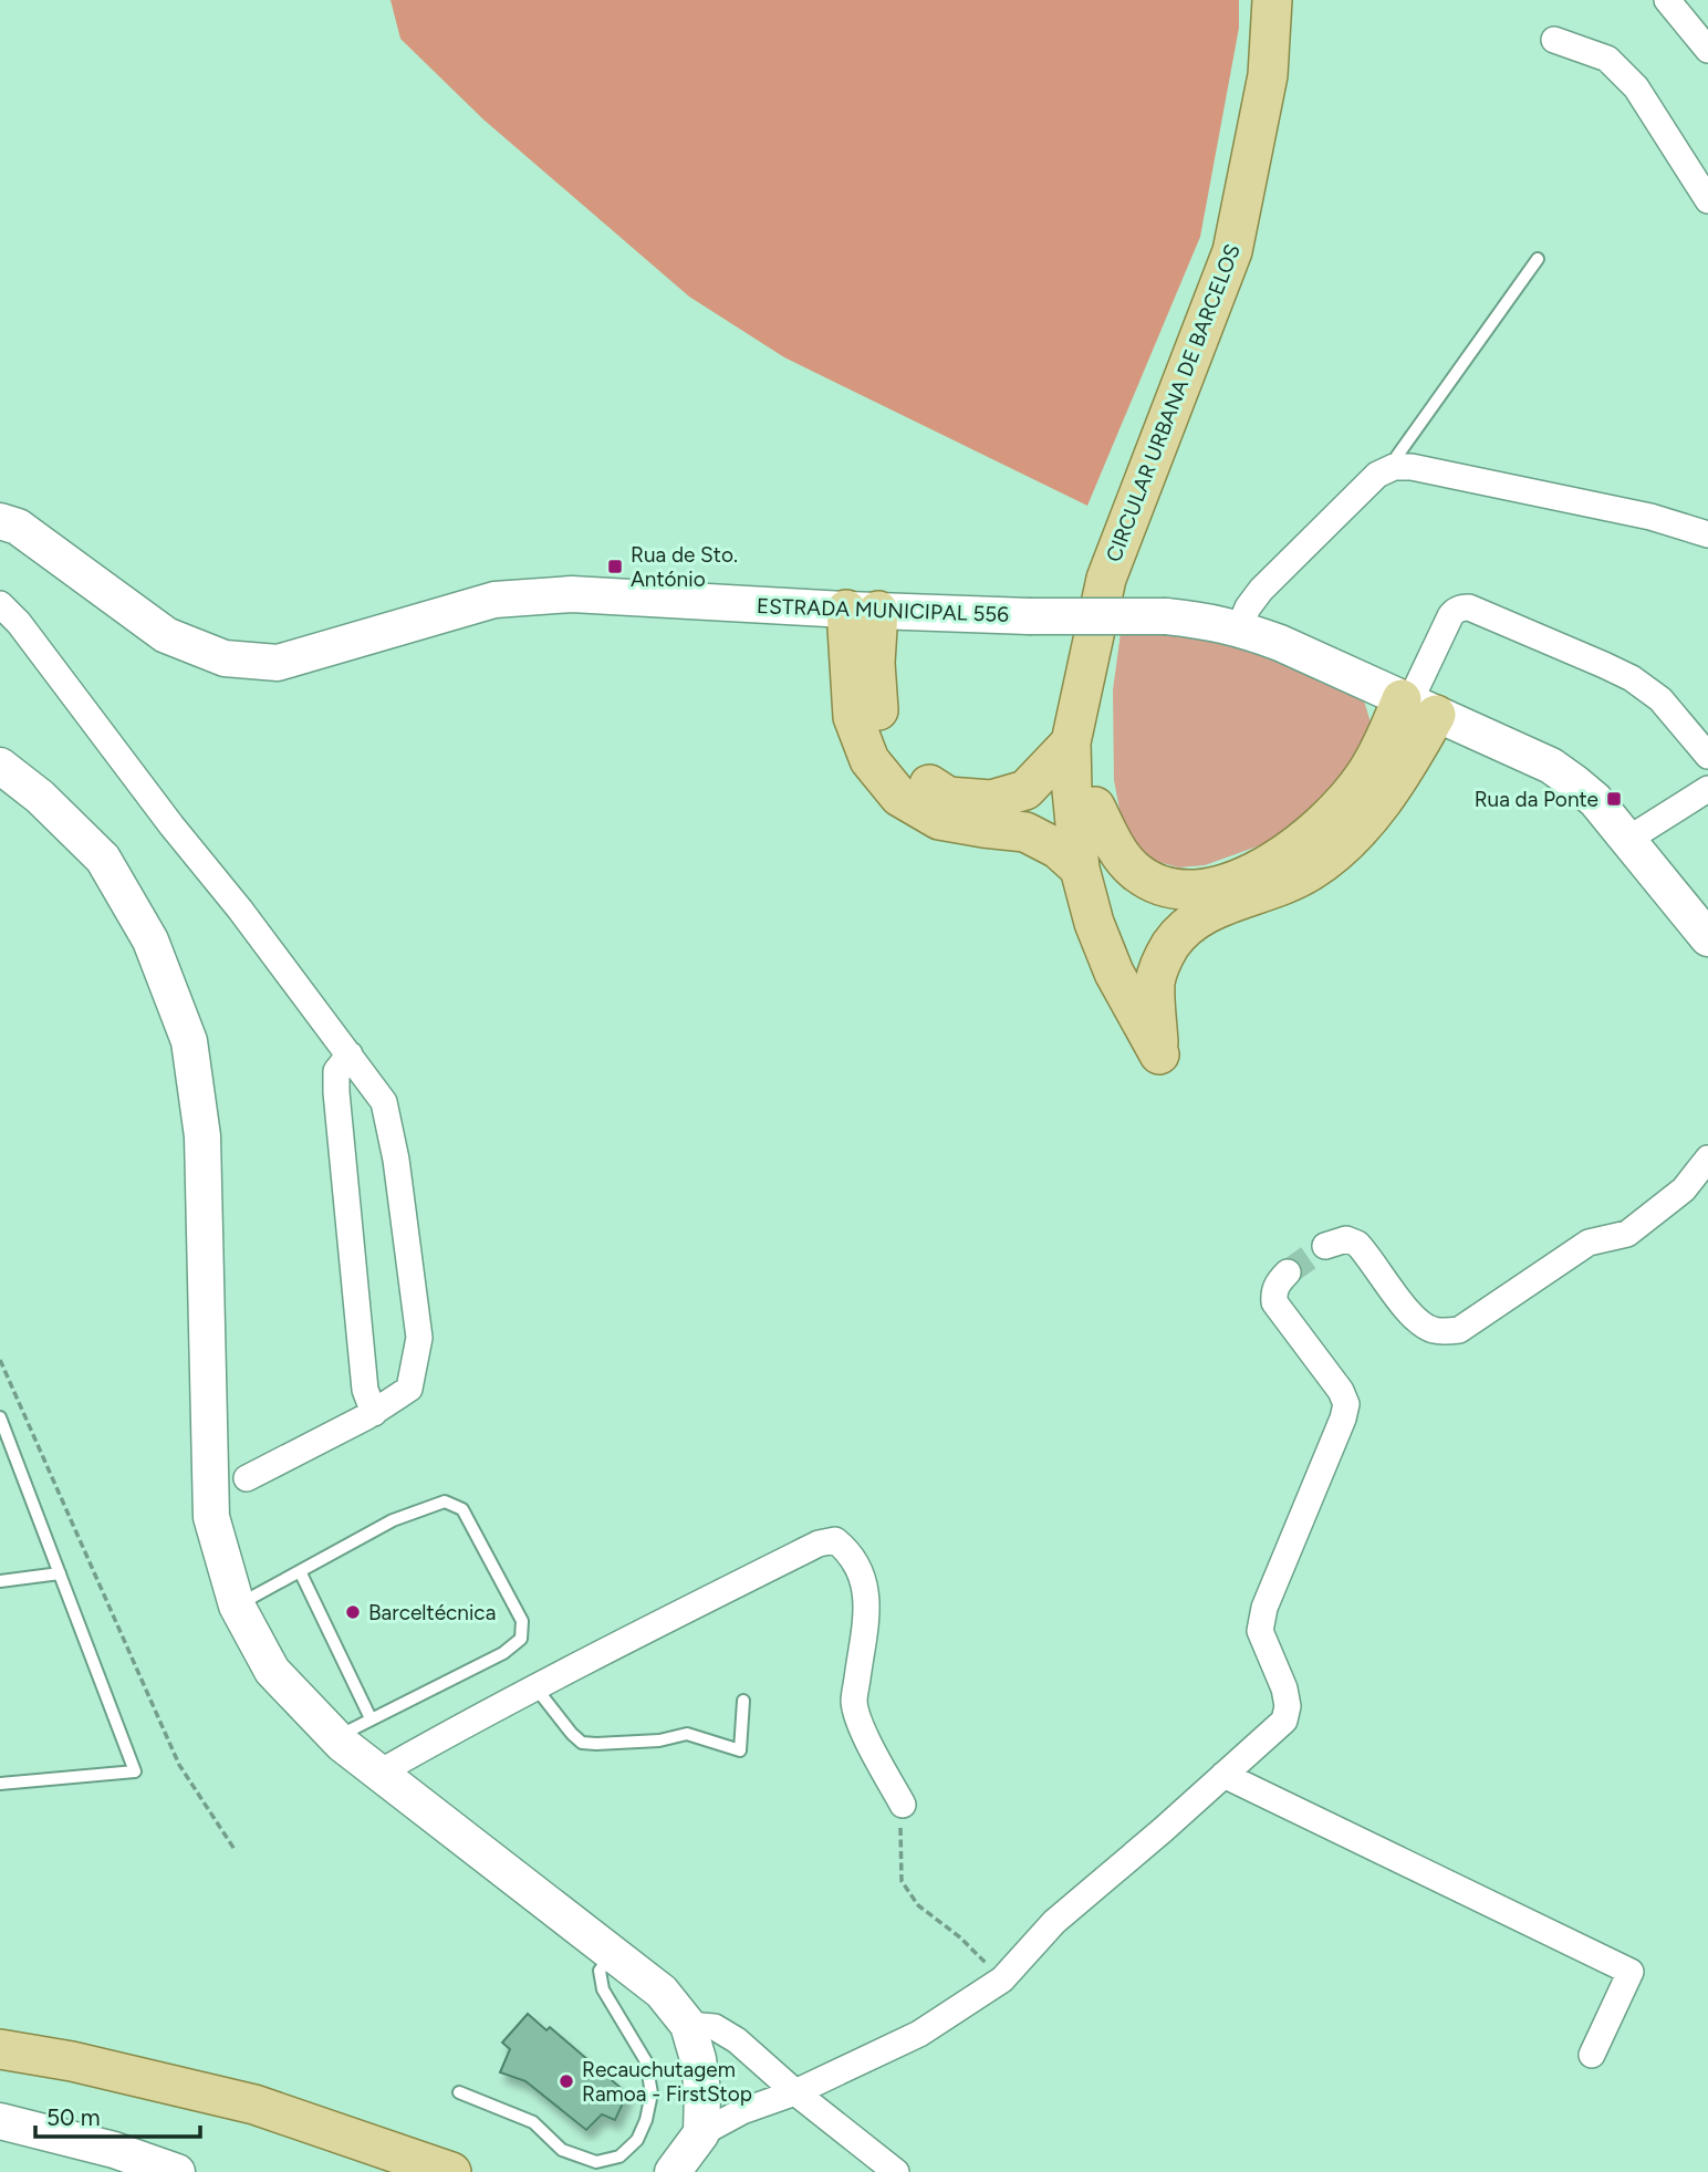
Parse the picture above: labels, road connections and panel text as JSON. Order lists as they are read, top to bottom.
{
  "streets": {
    "main road": ["CIRCULAR URBANA DE BARCELOS", "ESTRADA MUNICIPAL 556"]
  },
  "places": {
    "transit": ["Rua de Sto. António", "Rua da Ponte"],
    "other": ["Barceltécnica", "Recauchutagem Ramoa - FirstStop"]
  },
  "scale_bar": "50 m"
}
